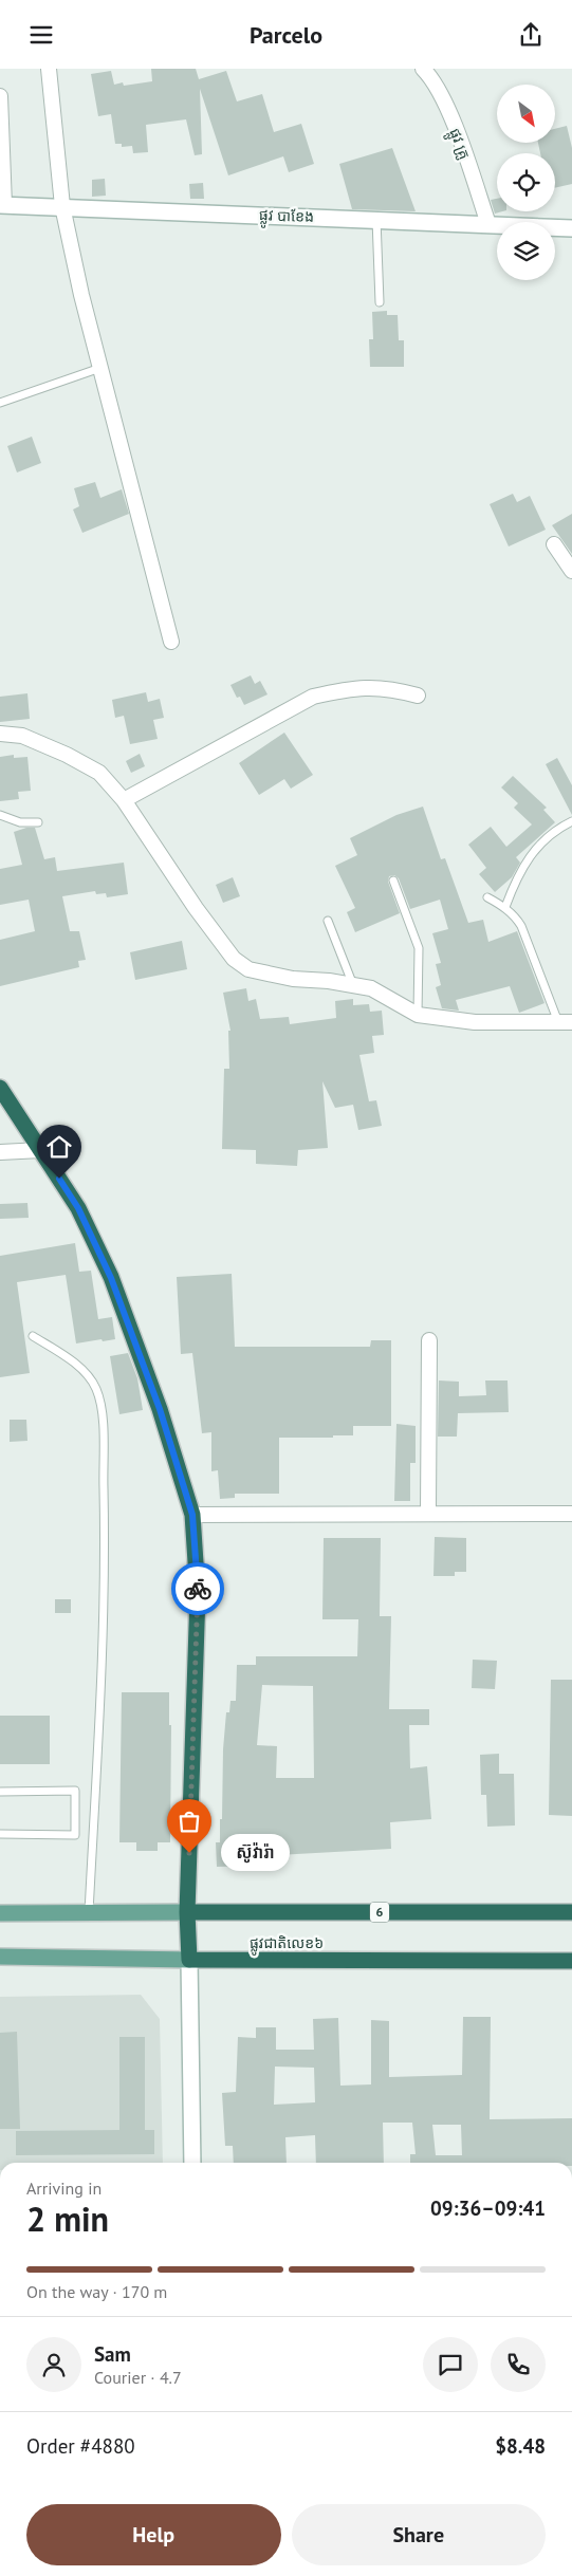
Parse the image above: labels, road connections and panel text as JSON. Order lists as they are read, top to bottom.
{
  "streets": {
    "highway": ["6", "ផ្លូវជាតិលេខ៦"],
    "street": ["ផ្លូវ គ្រូ", "ផ្លូវ បាខែង"]
  },
  "crossings": [
    ["ផ្លូវ គ្រូ", "ផ្លូវ បាខែង"]
  ],
  "places": ["ស៊ូវ៉ារ៉ា"],
  "north": "bottom right",
  "page": {
    "header": "Parcelo",
    "bubble": "ស៊ូវ៉ារ៉ា",
    "heading": ["2 min", "Arriving in", "09:36–09:41"],
    "panel": [
      "Sam",
      "Courier · 4.7",
      "Order #4880",
      "$8.48"
    ],
    "bar": "On the way · 170 m",
    "buttons": ["Help", "Share"]
  }
}
